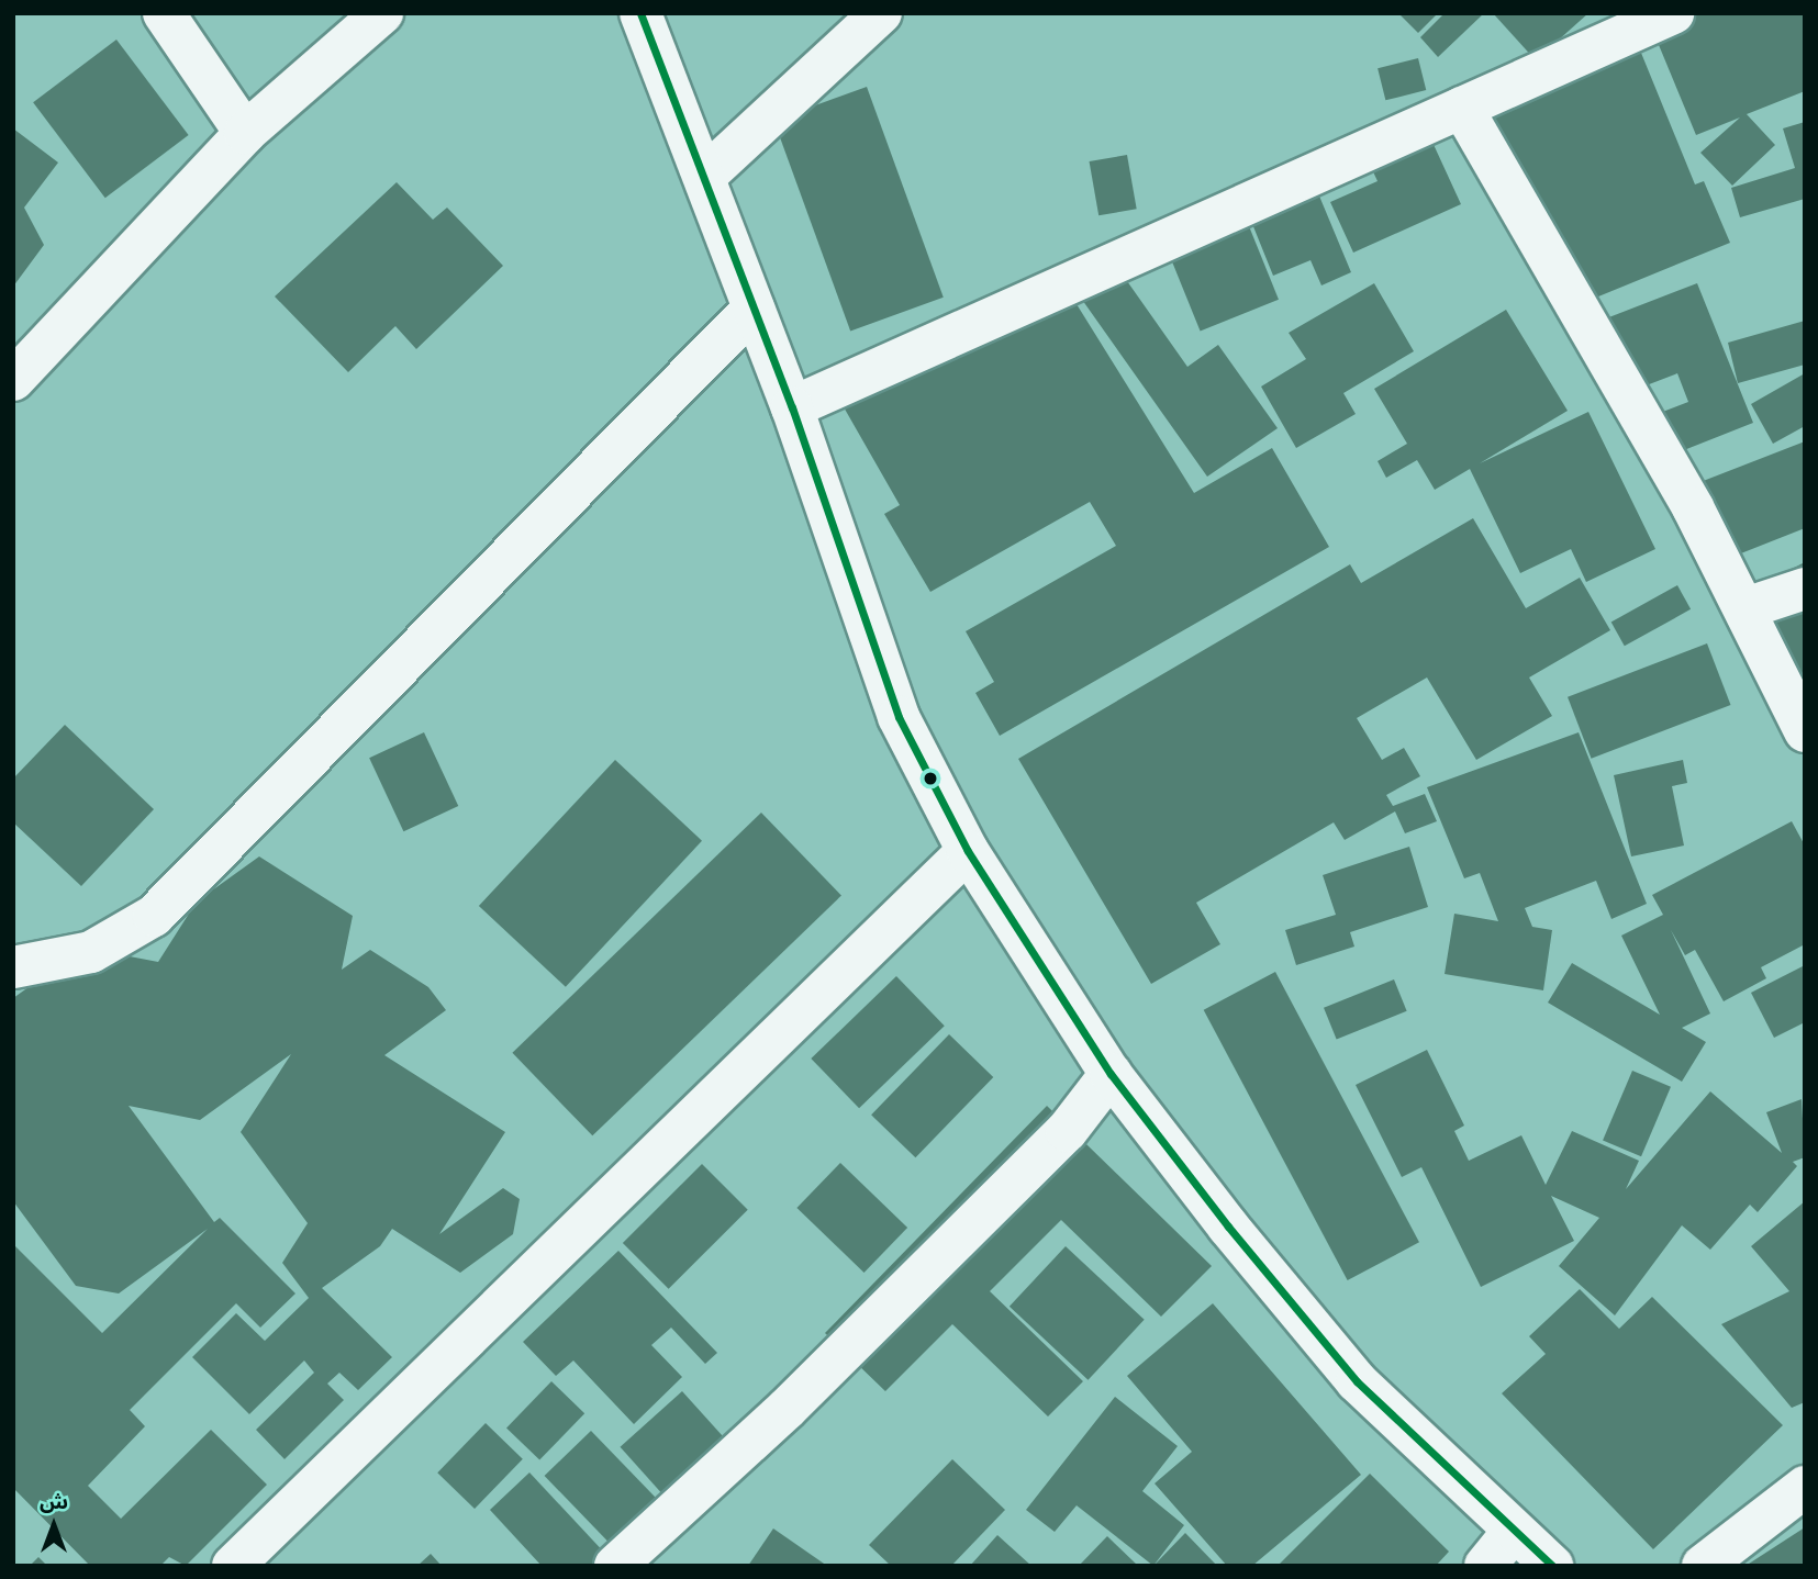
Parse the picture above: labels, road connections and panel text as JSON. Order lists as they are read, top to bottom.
{
  "north": "top"
}
